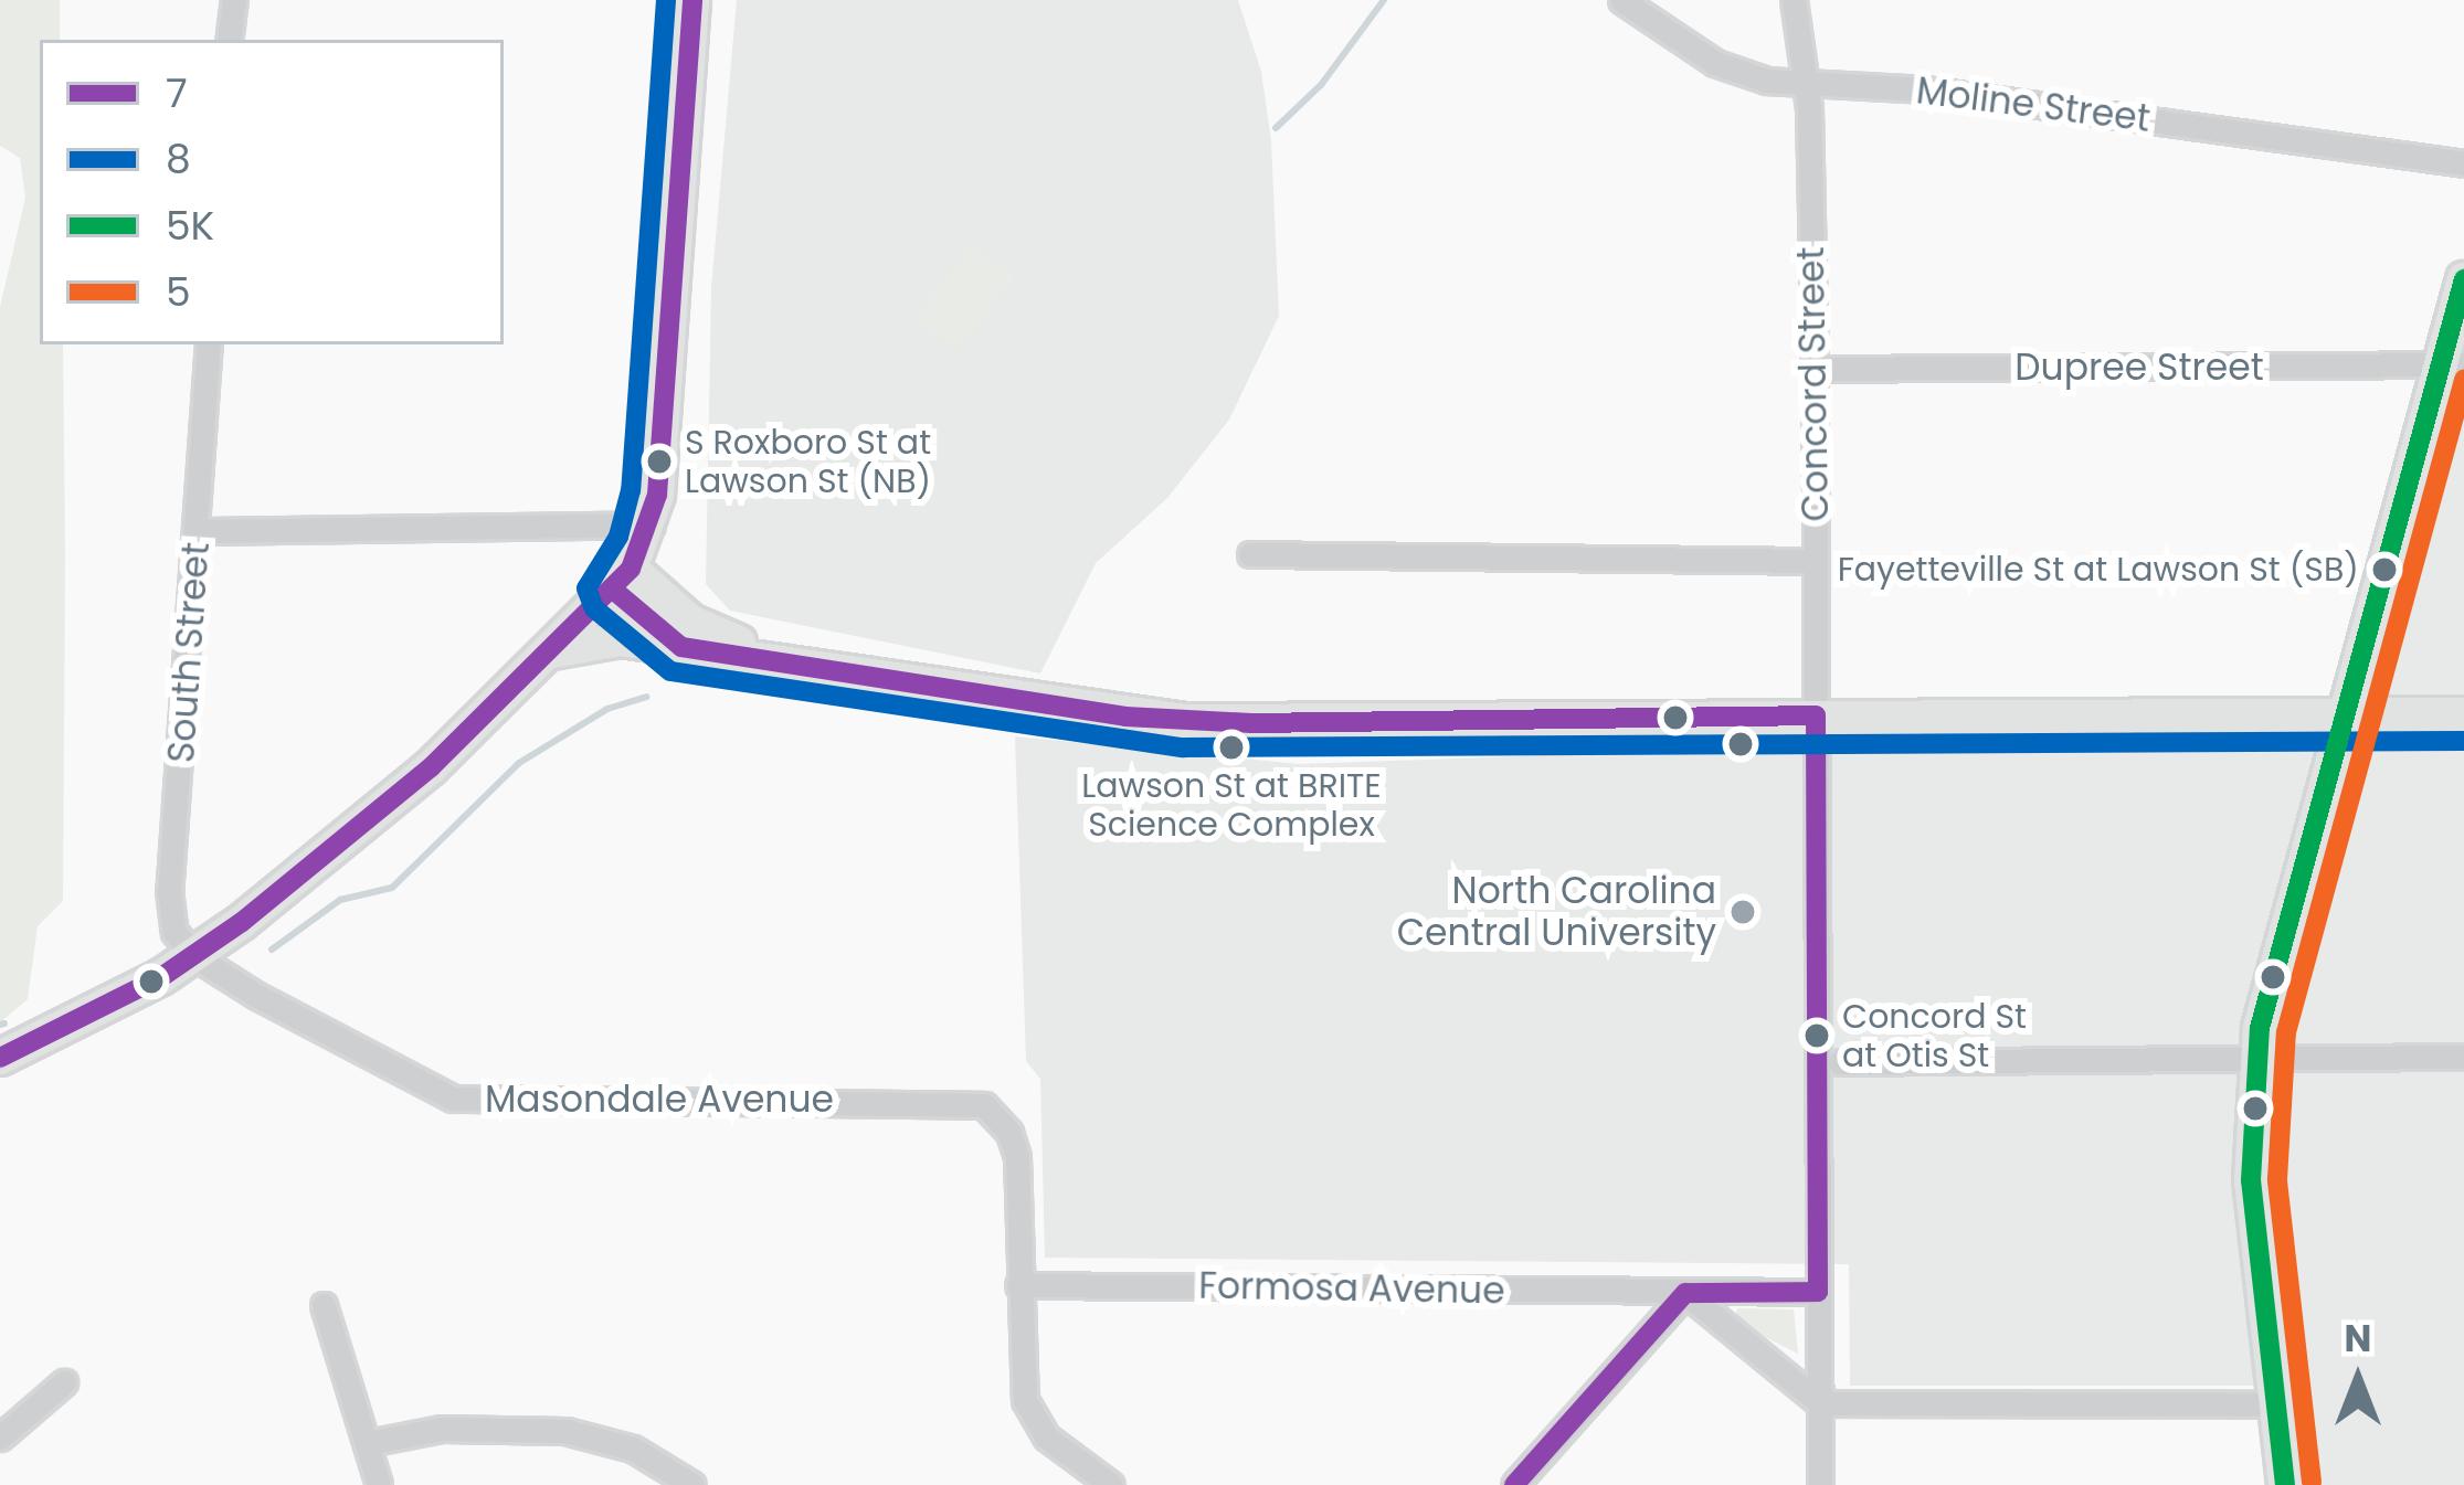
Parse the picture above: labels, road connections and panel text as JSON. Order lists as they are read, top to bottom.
{
  "streets": {
    "street": [
      "Moline Street",
      "Dupree Street",
      "Concord Street",
      "South Street",
      "Masondale Avenue",
      "Formosa Avenue"
    ]
  },
  "crossings": [
    ["Moline Street", "Concord Street"],
    ["Dupree Street", "Concord Street"],
    ["Concord Street", "Formosa Avenue"],
    ["South Street", "Masondale Avenue"],
    ["Masondale Avenue", "Formosa Avenue"]
  ],
  "places": [
    "S Roxboro St at Lawson St (NB)",
    "Fayetteville St at Lawson St (SB)",
    "Lawson St at BRITE Science Complex",
    "North Carolina Central University",
    "Concord St at Otis St"
  ],
  "lines": [
    "transit line 7",
    "transit line 8",
    "transit line 5K",
    "transit line 5"
  ],
  "legend": [
    "7",
    "8",
    "5K",
    "5"
  ],
  "north": "top"
}
